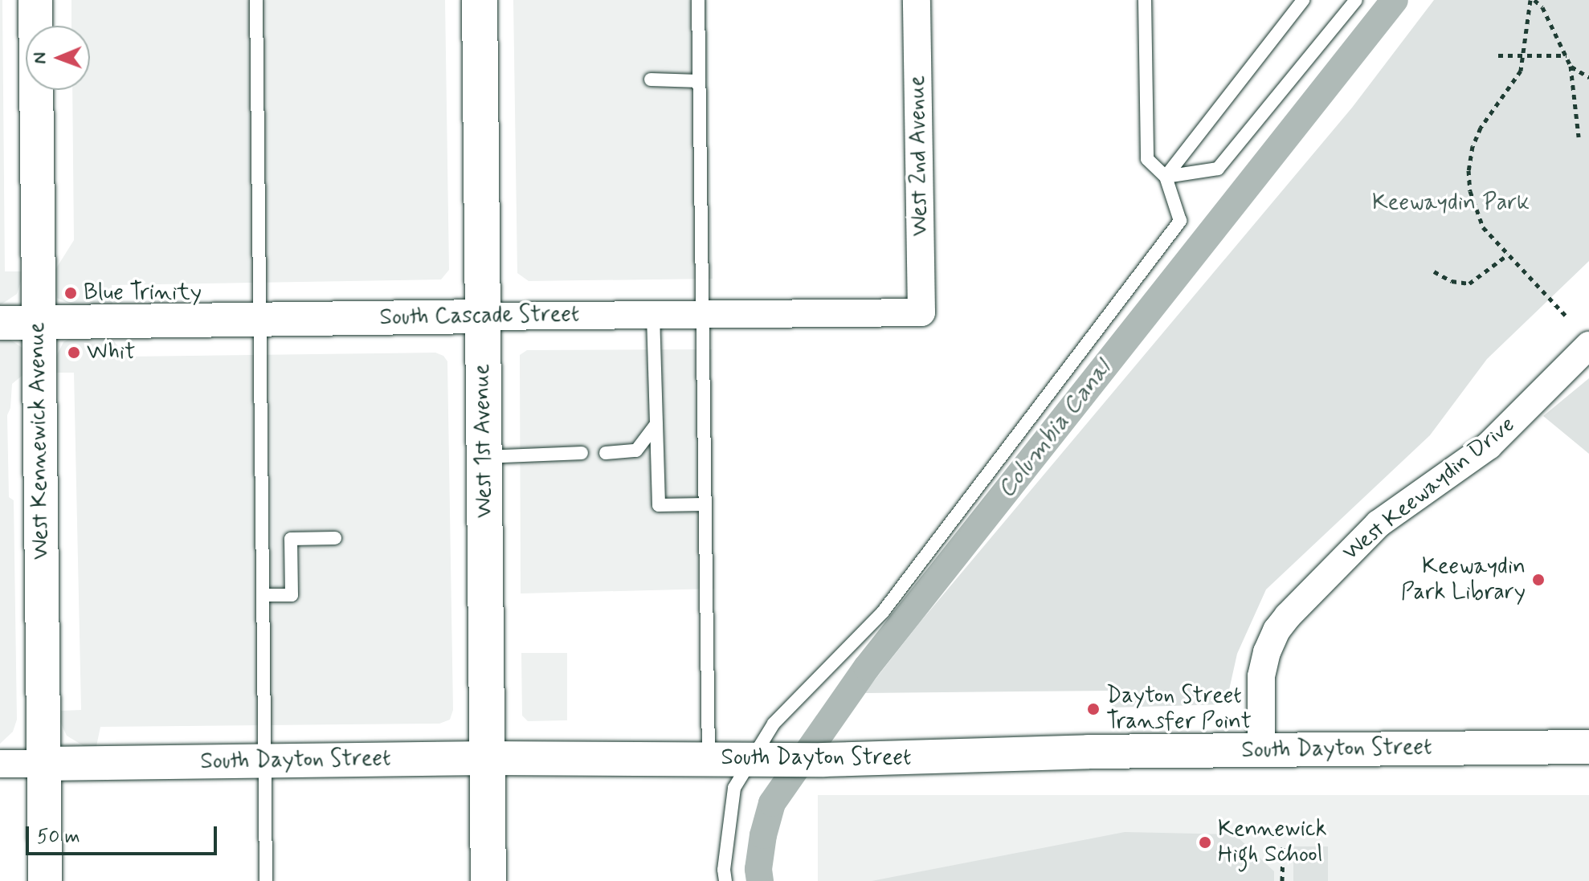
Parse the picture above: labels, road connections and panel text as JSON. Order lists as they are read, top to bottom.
{
  "streets": {
    "main road": ["West 1st Avenue"],
    "street": [
      "West 2nd Avenue",
      "South Cascade Street",
      "West Kennewick Avenue",
      "West Keewaydin Drive",
      "South Dayton Street"
    ]
  },
  "crossings": [
    ["West 2nd Avenue", "South Cascade Street"],
    ["South Cascade Street", "West Kennewick Avenue"],
    ["South Cascade Street", "West 1st Avenue"],
    ["West Kennewick Avenue", "South Dayton Street"],
    ["West 1st Avenue", "South Dayton Street"],
    ["West Keewaydin Drive", "South Dayton Street"]
  ],
  "water": ["Columbia Canal"],
  "parks": ["Keewaydin Park"],
  "places": [
    "Blue Trinity",
    "Whit",
    "Keewaydin Park Library",
    "Dayton Street Transfer Point",
    "Kennewick High School"
  ],
  "scale_bar": "50 m",
  "north": "left"
}
